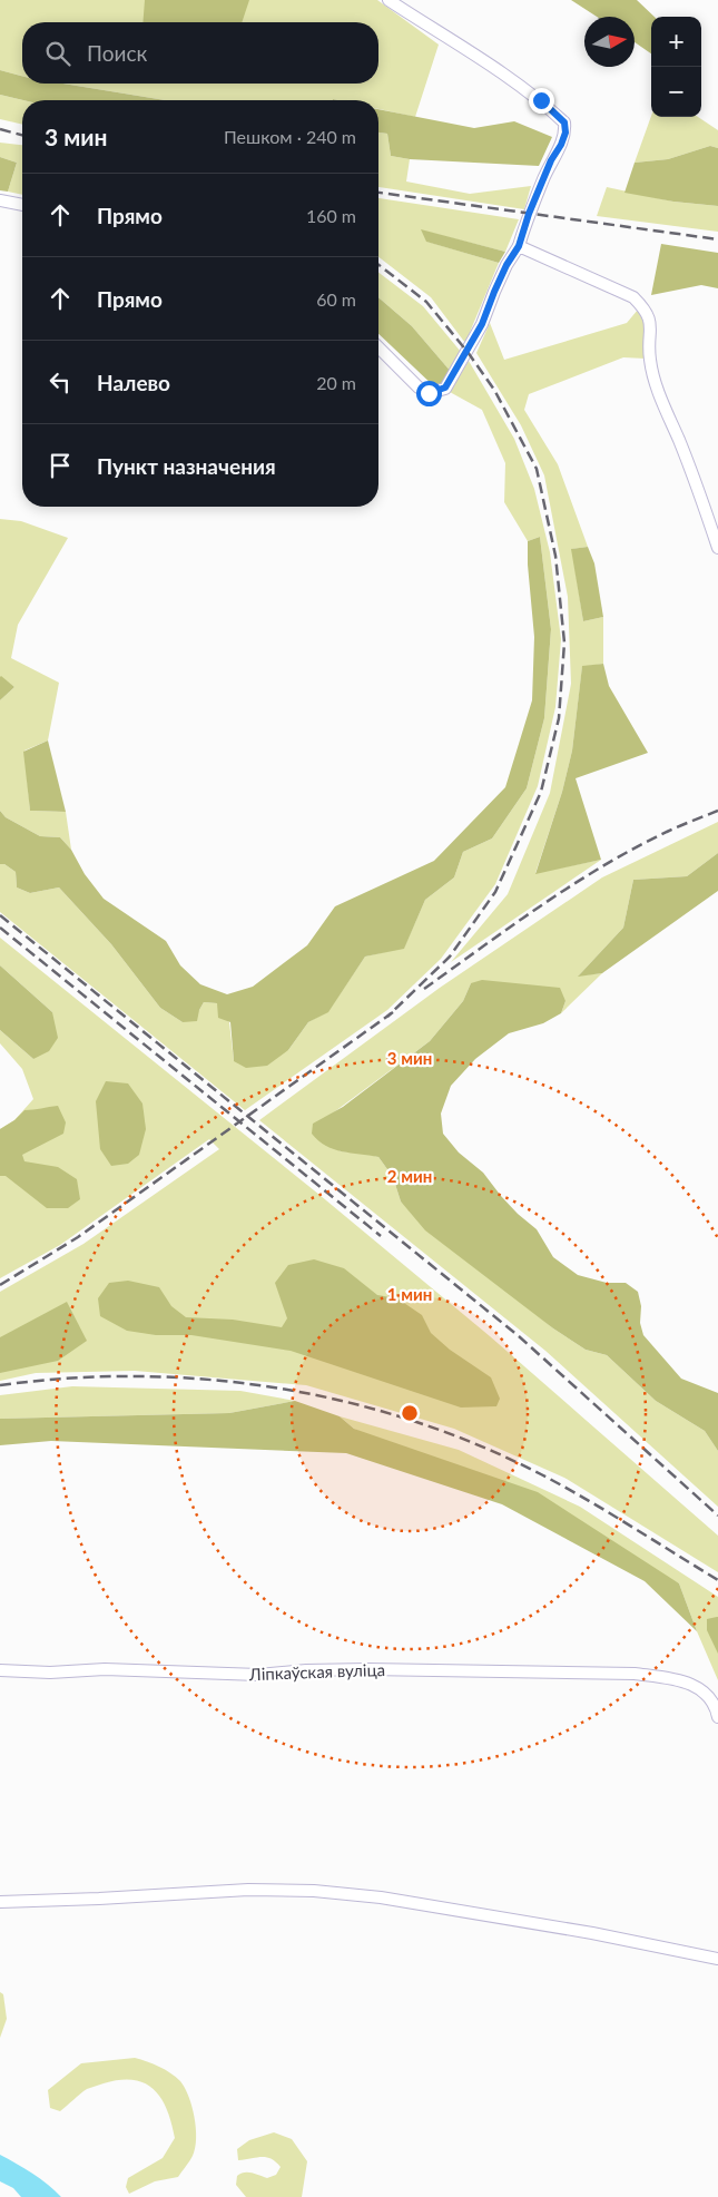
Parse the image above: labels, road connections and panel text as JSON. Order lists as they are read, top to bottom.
{
  "streets": {
    "street": ["Ліпкаўская вуліца"]
  },
  "north": "right",
  "page": {
    "map_buttons": ["+", "−"],
    "search": "Поиск",
    "heading": ["3 мин", "Пешком · 240 m"],
    "list": [
      ["Прямо", "160 m"],
      ["Прямо", "60 m"],
      ["Налево", "20 m"],
      "Пункт назначения"
    ]
  },
  "rings": ["3 мин", "2 мин", "1 мин"]
}
